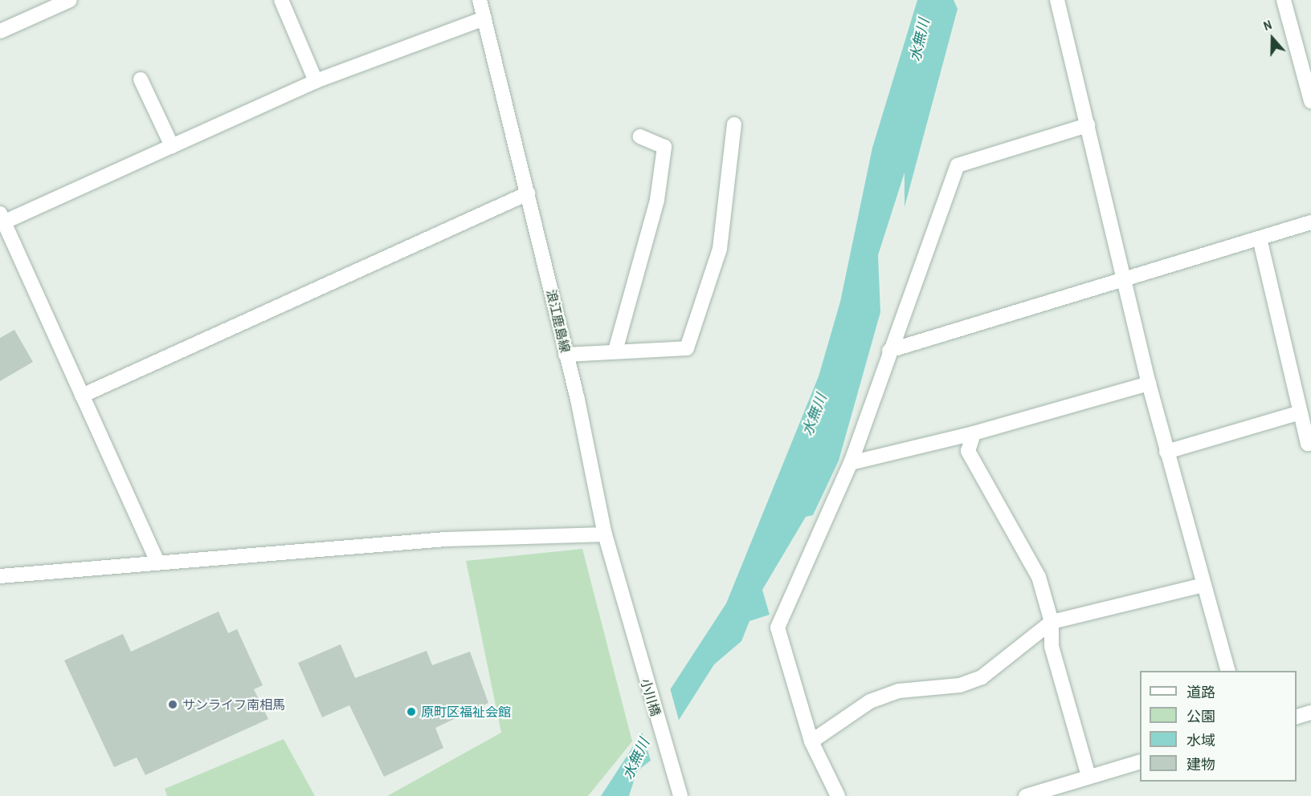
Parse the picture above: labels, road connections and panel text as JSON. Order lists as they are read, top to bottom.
{
  "streets": {
    "street": ["浪江鹿島線", "小川橋"]
  },
  "crossings": [
    ["浪江鹿島線", "小川橋"]
  ],
  "water": ["水無川"],
  "places": ["サンライフ南相馬", "原町区福祉会館"],
  "legend": [
    "道路",
    "公園",
    "水域",
    "建物"
  ],
  "north": "top"
}
